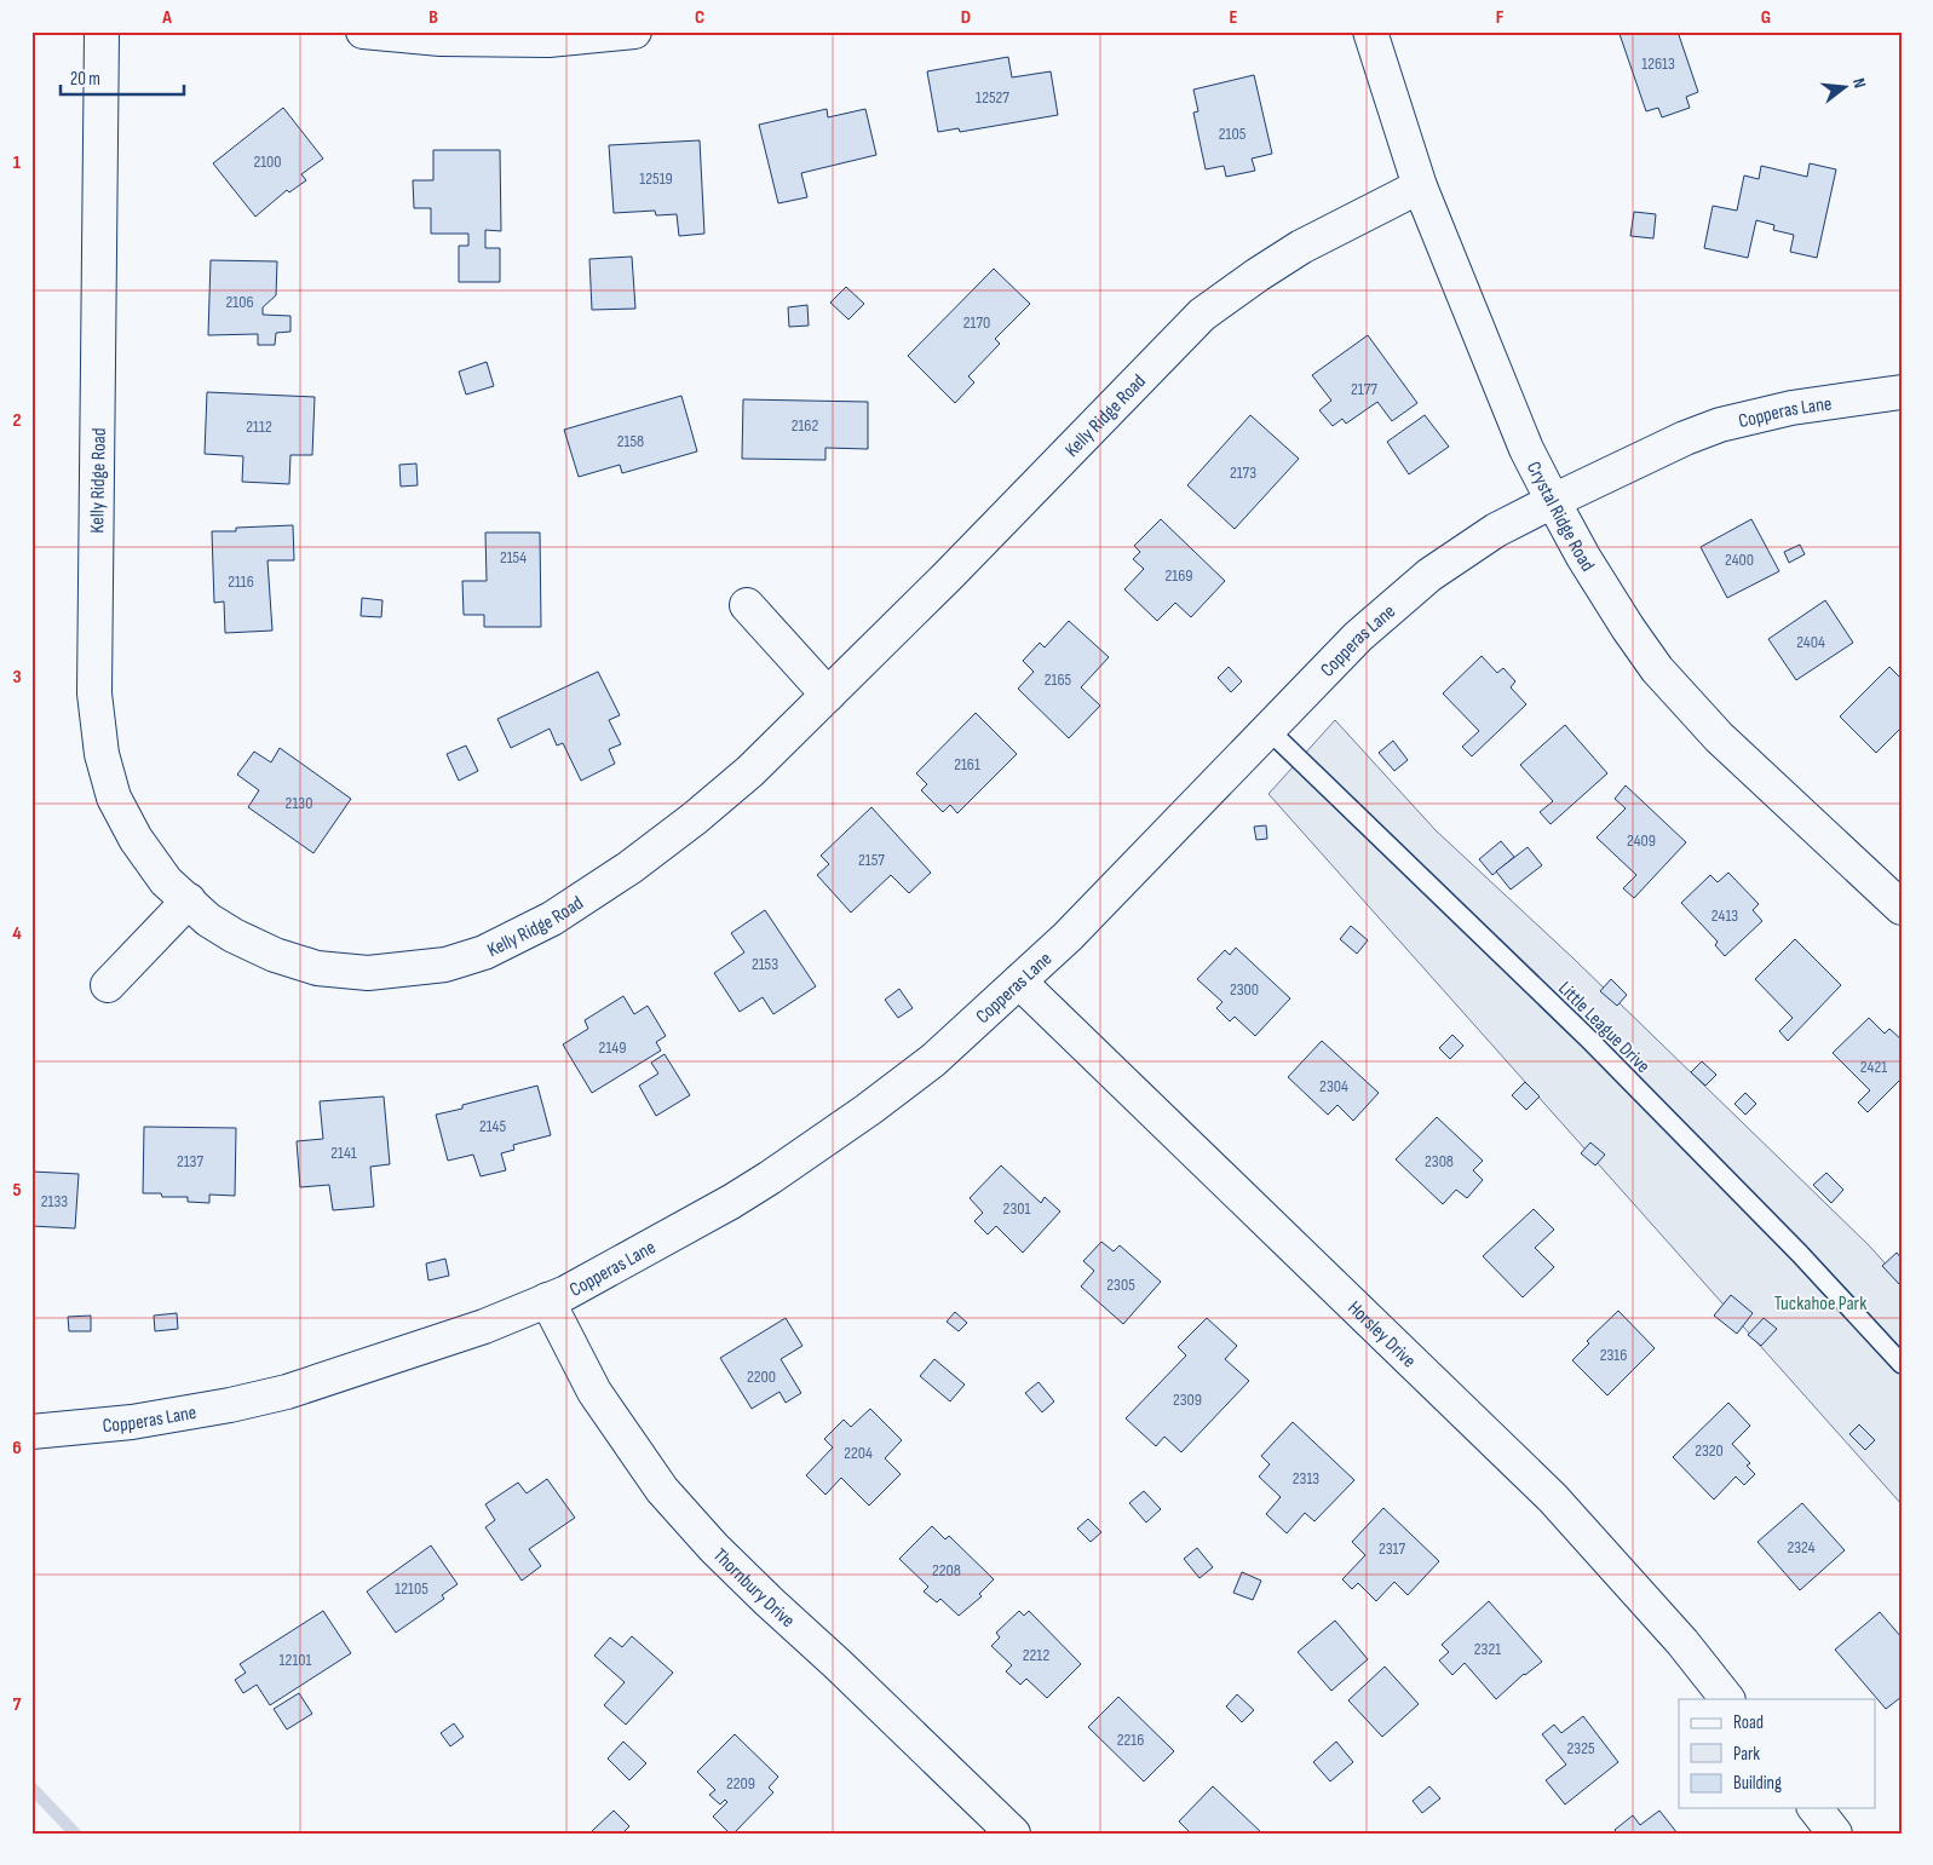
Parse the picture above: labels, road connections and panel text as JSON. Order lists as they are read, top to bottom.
{
  "streets": {
    "street": [
      "Copperas Lane",
      "Kelly Ridge Road",
      "Crystal Ridge Road",
      "Horsley Drive",
      "Thornbury Drive"
    ],
    "lane": ["Little League Drive"]
  },
  "crossings": [
    ["Copperas Lane", "Crystal Ridge Road"],
    ["Copperas Lane", "Little League Drive"],
    ["Copperas Lane", "Horsley Drive"],
    ["Copperas Lane", "Thornbury Drive"],
    ["Kelly Ridge Road", "Crystal Ridge Road"]
  ],
  "parks": ["Tuckahoe Park"],
  "house_numbers": [
    "12613",
    "12527",
    "2105",
    "2100",
    "12519",
    "2106",
    "2170",
    "2177",
    "2162",
    "2112",
    "2158",
    "2173",
    "2154",
    "2400",
    "2169",
    "2116",
    "2404",
    "2165",
    "2161",
    "2130",
    "2409",
    "2157",
    "2413",
    "2153",
    "2300",
    "2149",
    "2421",
    "2304",
    "2145",
    "2141",
    "2137",
    "2308",
    "2133",
    "2301",
    "2305",
    "2316",
    "2200",
    "2309",
    "2320",
    "2204",
    "2313",
    "2324",
    "2317",
    "2208",
    "12105",
    "2321",
    "2212",
    "12101",
    "2216",
    "2325",
    "2209"
  ],
  "legend": ["Road", "Park", "Building"],
  "scale_bar": "20 m",
  "north": "right",
  "grid": {
    "columns": [
      "A",
      "B",
      "C",
      "D",
      "E",
      "F",
      "G"
    ],
    "rows": [
      "1",
      "2",
      "3",
      "4",
      "5",
      "6",
      "7"
    ]
  }
}
